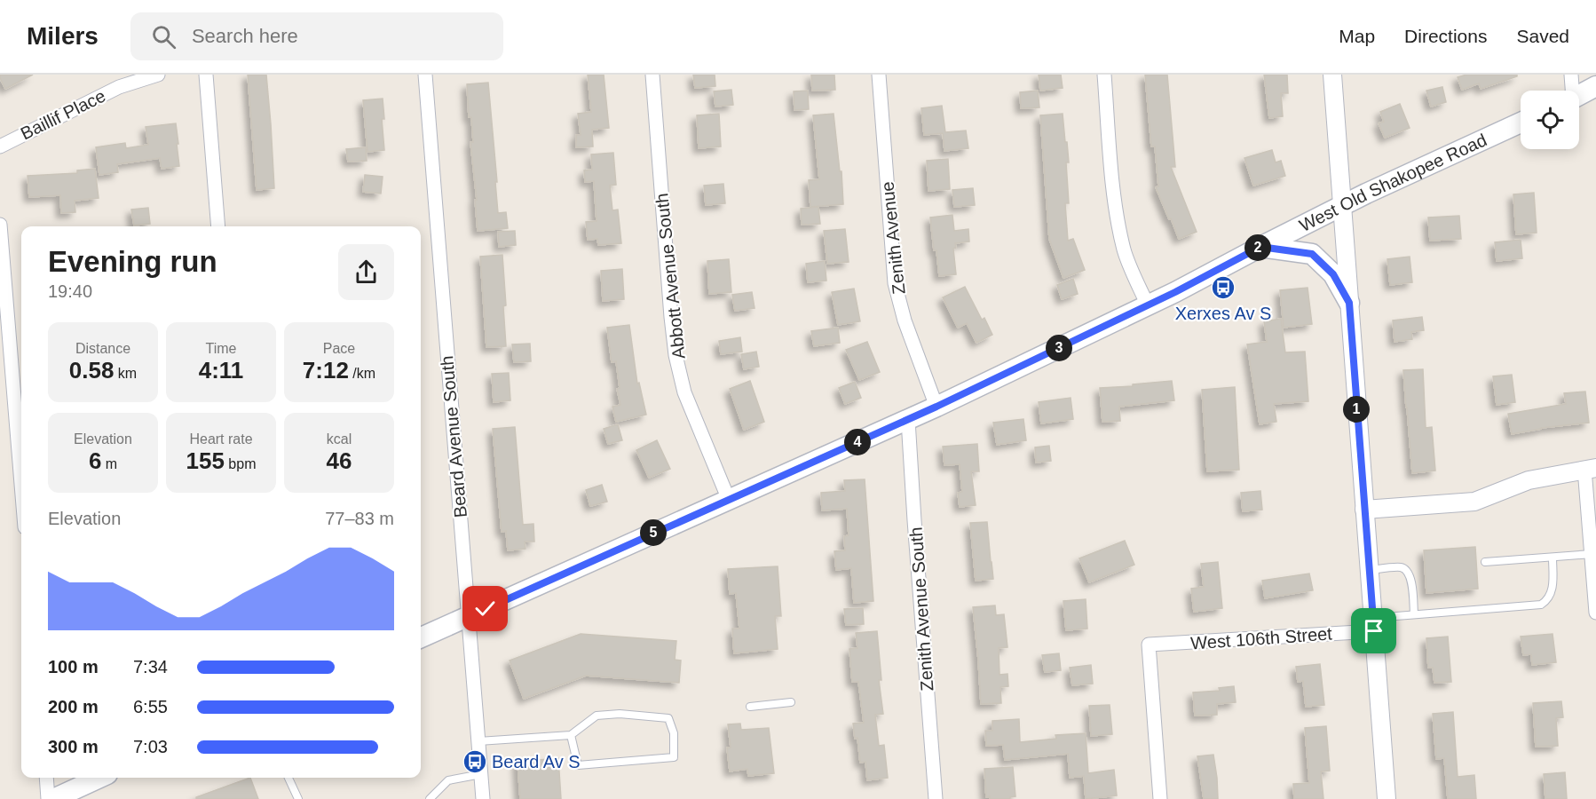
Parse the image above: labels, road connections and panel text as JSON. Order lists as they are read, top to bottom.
{
  "streets": {
    "main road": ["West Old Shakopee Road"],
    "street": [
      "Baillif Place",
      "Zenith Avenue",
      "Abbott Avenue South",
      "Beard Avenue South",
      "Zenith Avenue South",
      "West 106th Street"
    ]
  },
  "crossings": [
    ["West Old Shakopee Road", "Zenith Avenue"],
    ["West Old Shakopee Road", "Abbott Avenue South"],
    ["West Old Shakopee Road", "Beard Avenue South"],
    ["West Old Shakopee Road", "Zenith Avenue South"]
  ],
  "places": {
    "bus stop": ["Xerxes Av S", "Beard Av S"]
  },
  "page": {
    "header": "Milers",
    "search": "Search here",
    "nav": ["Map", "Directions", "Saved"],
    "heading": ["Evening run", "19:40"],
    "pins": [
      "2",
      "3",
      "1",
      "4",
      "5"
    ],
    "stats": [
      ["Distance", "0.58 km"],
      ["Time", "4:11"],
      ["Pace", "7:12 /km"],
      ["Elevation", "6 m"],
      ["Heart rate", "155 bpm"],
      ["kcal", "46"]
    ],
    "chart": ["Elevation", "77–83 m"],
    "list": [
      {
        "name": "100 m",
        "note": "7:34"
      },
      {
        "name": "200 m",
        "note": "6:55"
      },
      {
        "name": "300 m",
        "note": "7:03"
      }
    ]
  }
}
